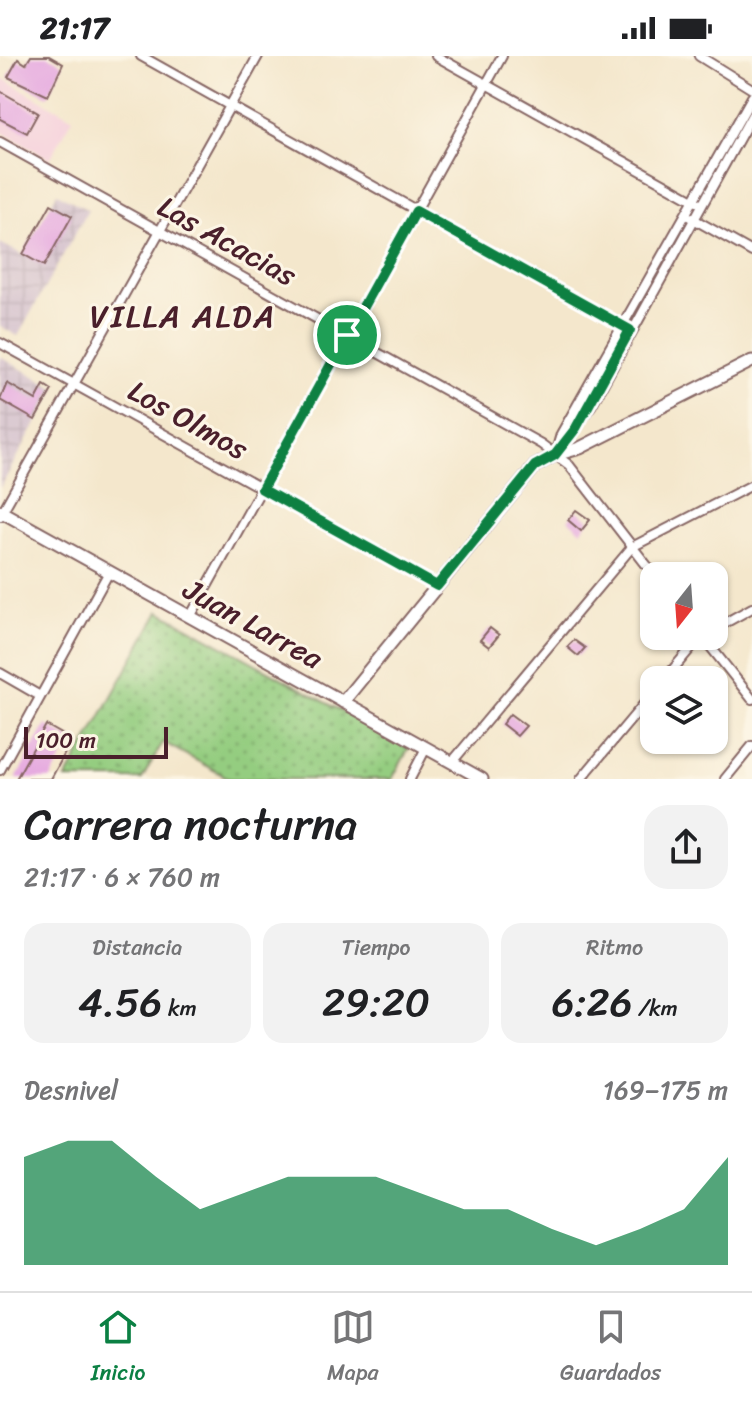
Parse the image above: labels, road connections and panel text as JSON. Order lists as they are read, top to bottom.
{
  "streets": {
    "street": ["Las Acacias", "Los Olmos", "Juan Larrea"]
  },
  "districts": ["VILLA ALDA"],
  "scale_bar": "100 m",
  "north": "bottom",
  "page": {
    "status": "21:17",
    "scale": "100 m",
    "heading": ["Carrera nocturna", "21:17 · 6 × 760 m"],
    "stats": [
      ["Distancia", "4.56 km"],
      ["Tiempo", "29:20"],
      ["Ritmo", "6:26 /km"]
    ],
    "chart": ["Desnivel", "169–175 m"],
    "tabs": ["Inicio", "Mapa", "Guardados"]
  }
}
